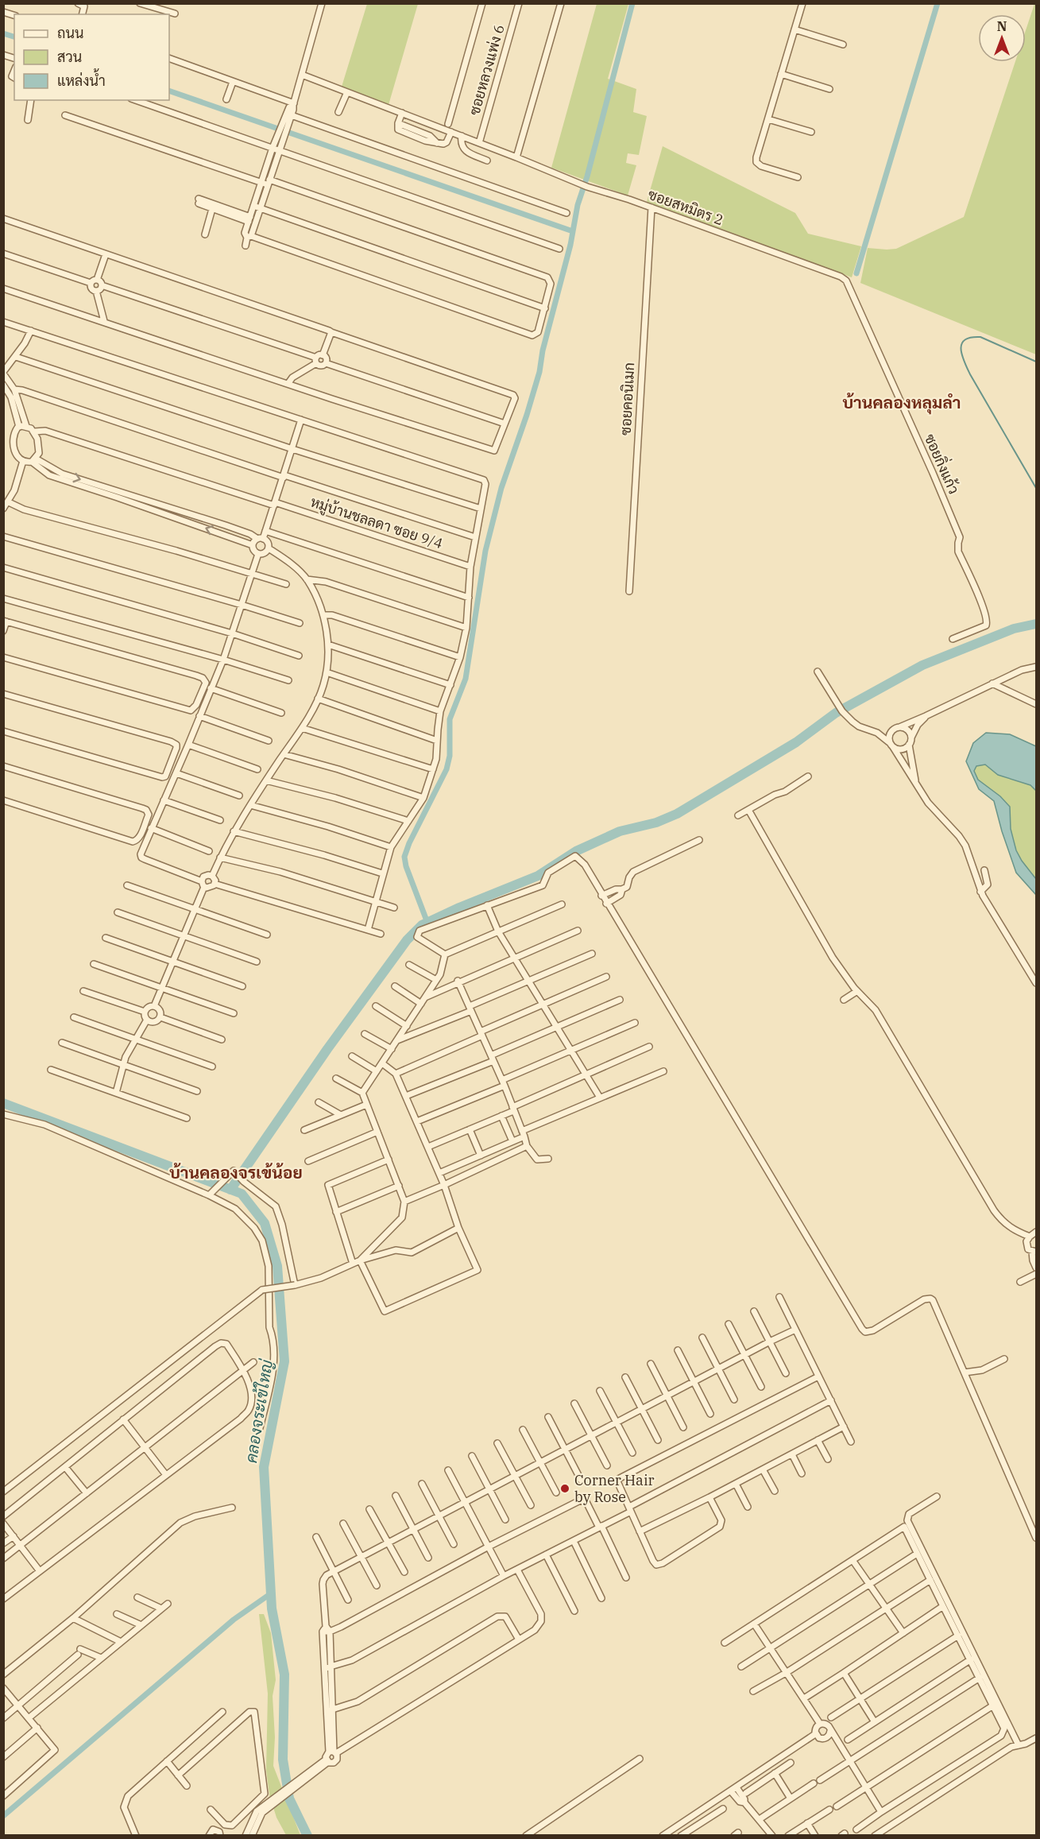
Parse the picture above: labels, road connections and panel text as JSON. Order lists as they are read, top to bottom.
{
  "streets": {
    "street": [
      "ซอยหลวงแพ่ง 6",
      "ซอยสหมิตร 2",
      "ซอยคอนิเมก",
      "ซอยกิ่งแก้ว",
      "หมู่บ้านชลลดา ซอย 9/4"
    ]
  },
  "crossings": [
    ["ซอยหลวงแพ่ง 6", "ซอยสหมิตร 2"],
    ["ซอยสหมิตร 2", "ซอยคอนิเมก"],
    ["ซอยสหมิตร 2", "ซอยกิ่งแก้ว"]
  ],
  "districts": ["บ้านคลองหลุมลำ", "บ้านคลองจรเข้น้อย"],
  "water": ["คลองจระเข้ใหญ่"],
  "places": ["Corner Hair by Rose"],
  "legend": ["ถนน", "สวน", "แหล่งน้ำ"],
  "north": "top"
}
